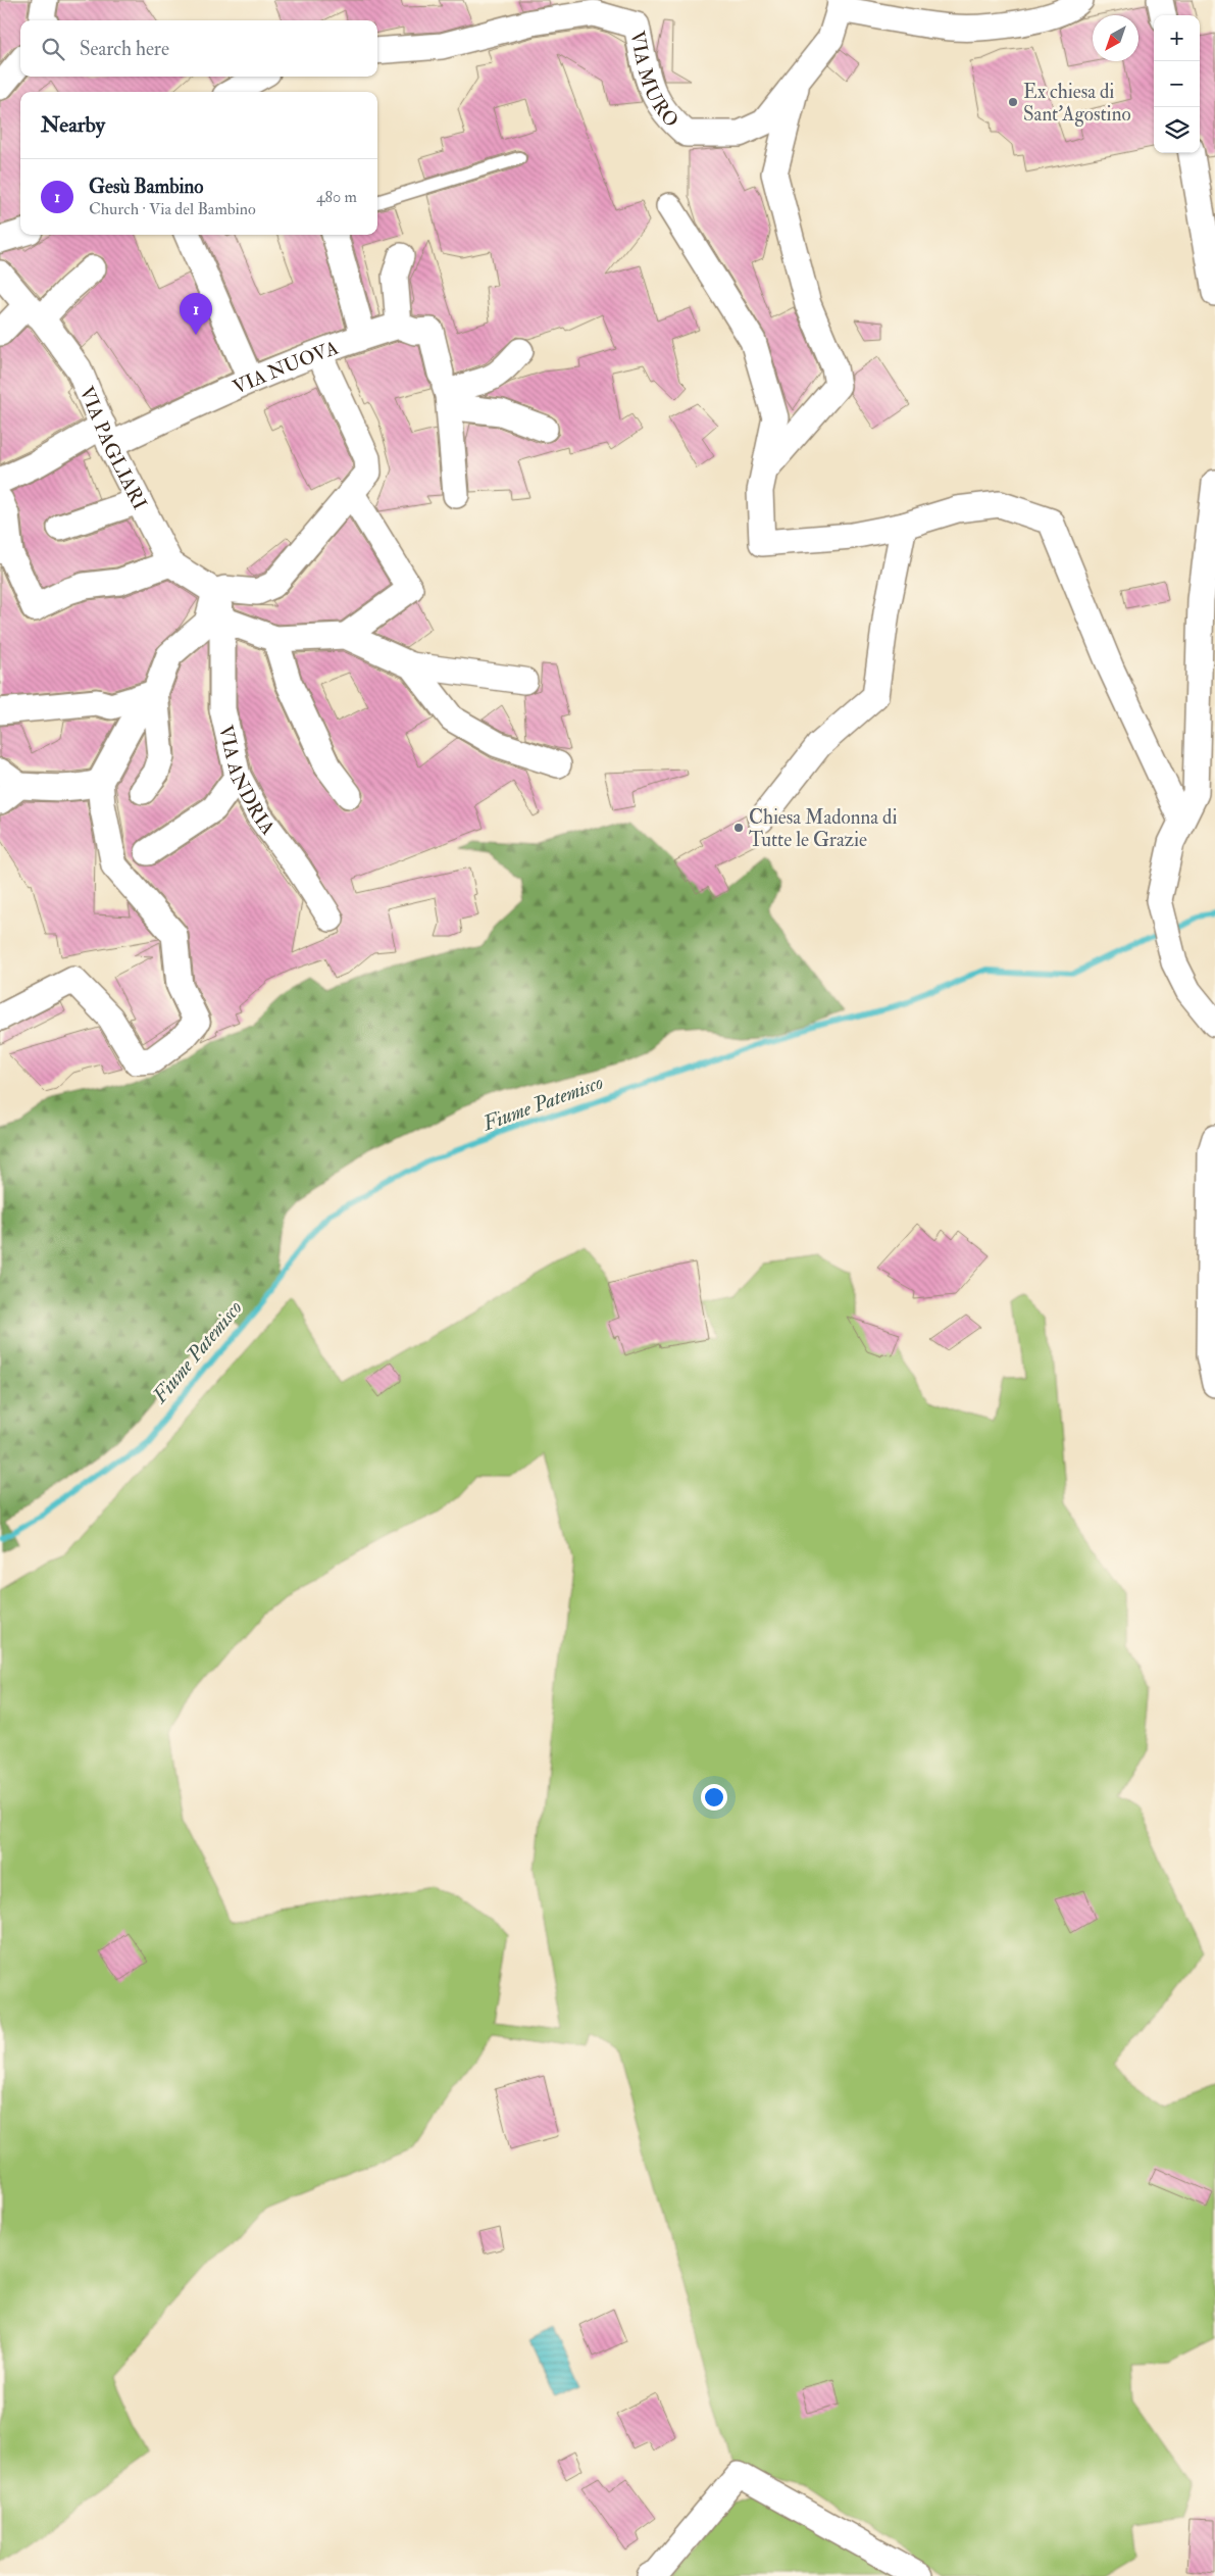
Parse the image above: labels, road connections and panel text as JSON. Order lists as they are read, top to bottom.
{
  "streets": {
    "street": [
      "VIA MURO",
      "VIA NUOVA",
      "VIA PAGLIARI",
      "VIA ANDRIA"
    ]
  },
  "crossings": [
    ["VIA NUOVA", "VIA PAGLIARI"]
  ],
  "water": ["Fiume Patemisco"],
  "places": ["Ex chiesa di Sant'Agostino", "Chiesa Madonna di Tutte le Grazie"],
  "north": "bottom left",
  "page": {
    "map_buttons": ["+", "−"],
    "search": "Search here",
    "heading": "Nearby",
    "list": [
      {
        "mark": "1",
        "name": "Gesù Bambino",
        "note": "Church · Via del Bambino",
        "value": "480 m"
      }
    ],
    "pins": "1"
  }
}
